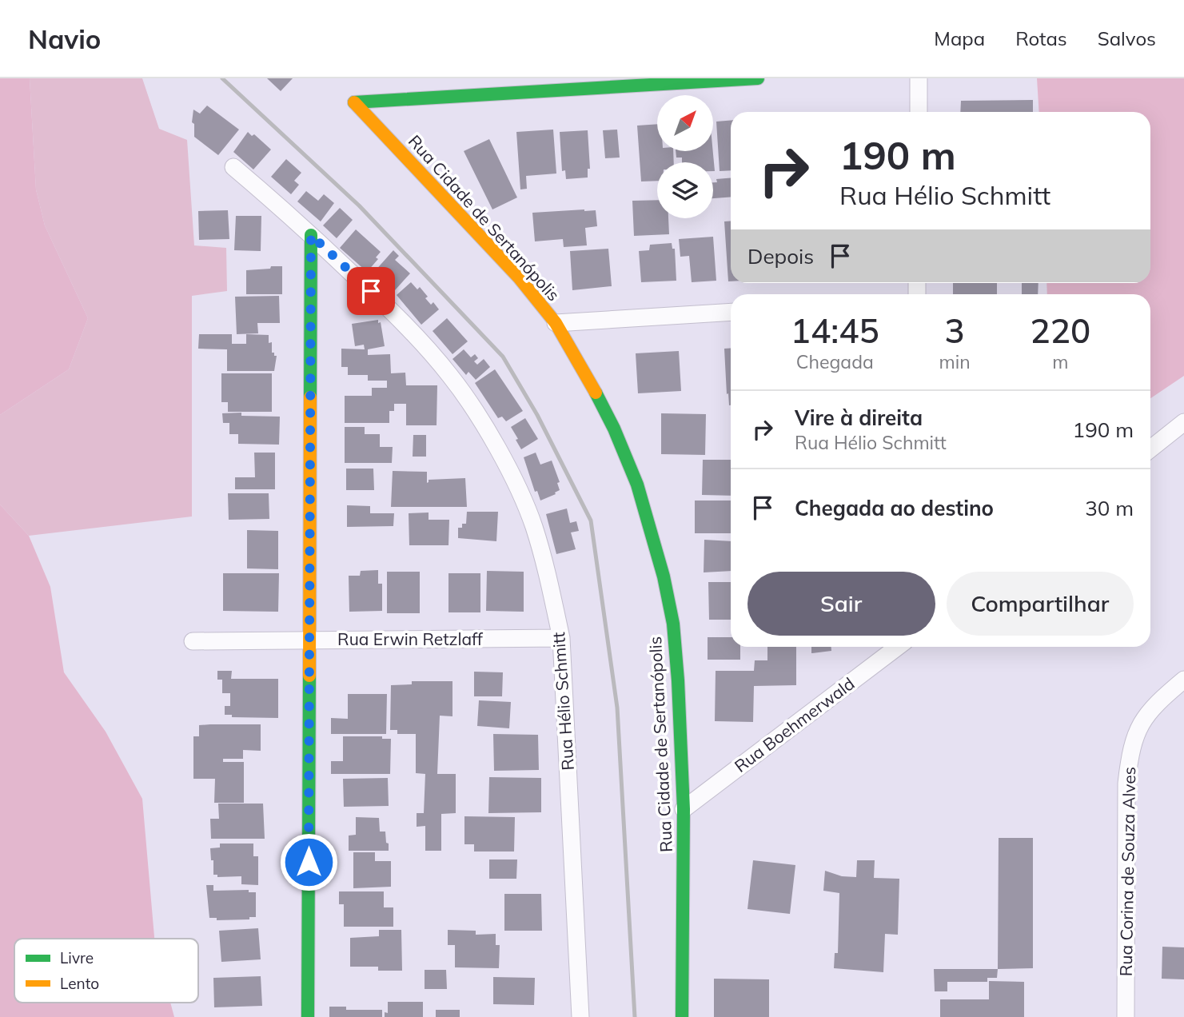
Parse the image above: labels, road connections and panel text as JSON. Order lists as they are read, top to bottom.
{
  "streets": {
    "street": [
      "Rua Cidade de Sertanópolis",
      "Rua Erwin Retzlaff",
      "Rua Hélio Schmitt",
      "Rua Boehmerwald",
      "Rua Corina de Souza Alves"
    ]
  },
  "crossings": [
    ["Rua Cidade de Sertanópolis", "Rua Boehmerwald"],
    ["Rua Erwin Retzlaff", "Rua Hélio Schmitt"]
  ],
  "legend": ["Livre", "Lento"],
  "north": "top right",
  "page": {
    "header": "Navio",
    "nav": ["Mapa", "Rotas", "Salvos"],
    "turn": ["190 m", "Rua Hélio Schmitt"],
    "then": "Depois",
    "eta": [
      "14:45",
      "Chegada",
      "3",
      "min",
      "220",
      "m"
    ],
    "list": [
      {
        "name": "Vire à direita",
        "note": "Rua Hélio Schmitt",
        "value": "190 m"
      },
      {
        "name": "Chegada ao destino",
        "value": "30 m"
      }
    ],
    "buttons": ["Sair", "Compartilhar"]
  }
}
